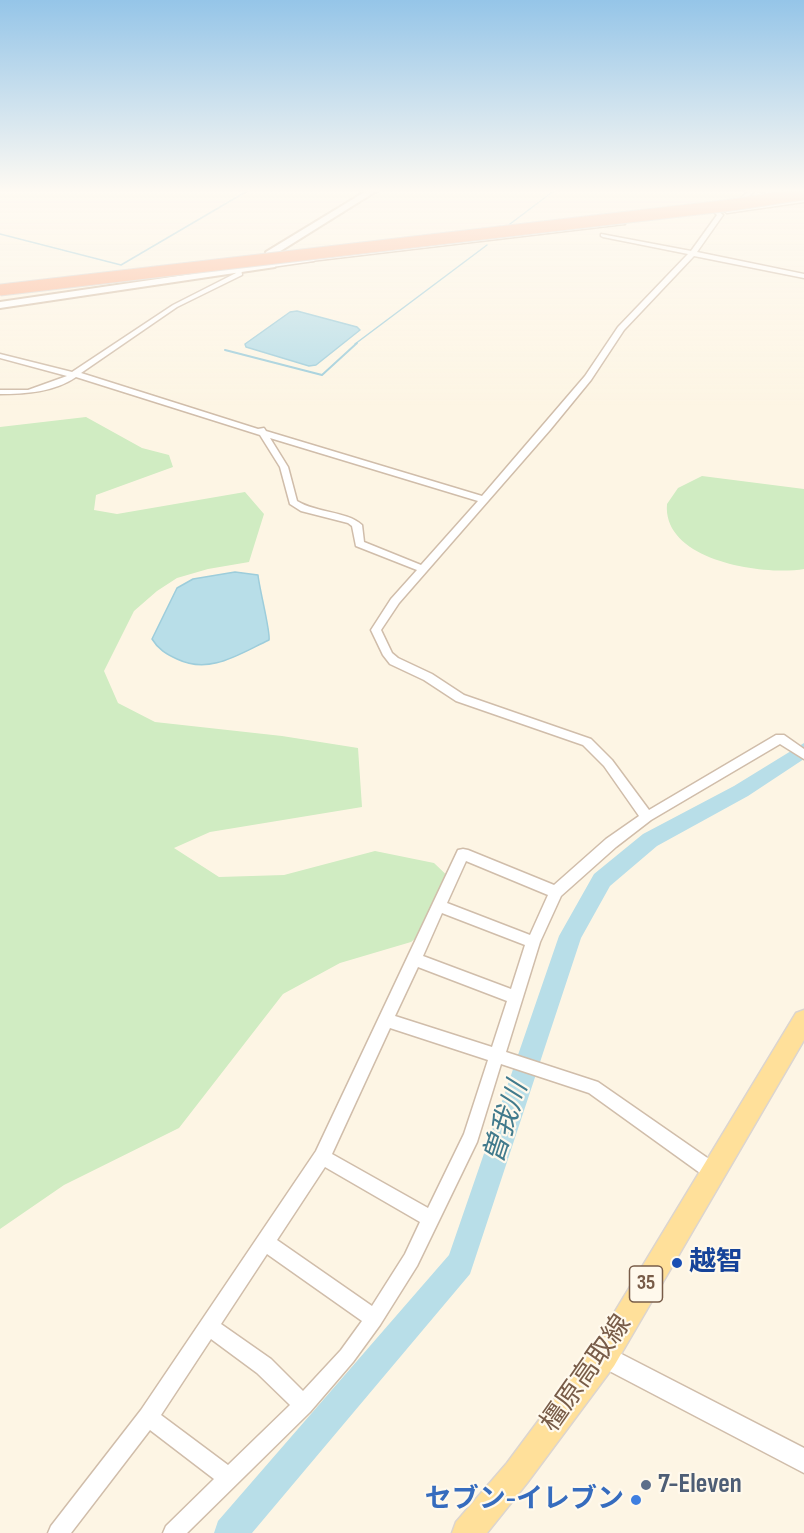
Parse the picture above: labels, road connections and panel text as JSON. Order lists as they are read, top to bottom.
{
  "streets": {
    "main road": ["35", "橿原高取線"]
  },
  "water": ["曽我川"],
  "places": ["越智", "7-Eleven", "セブン-イレブン"]
}
